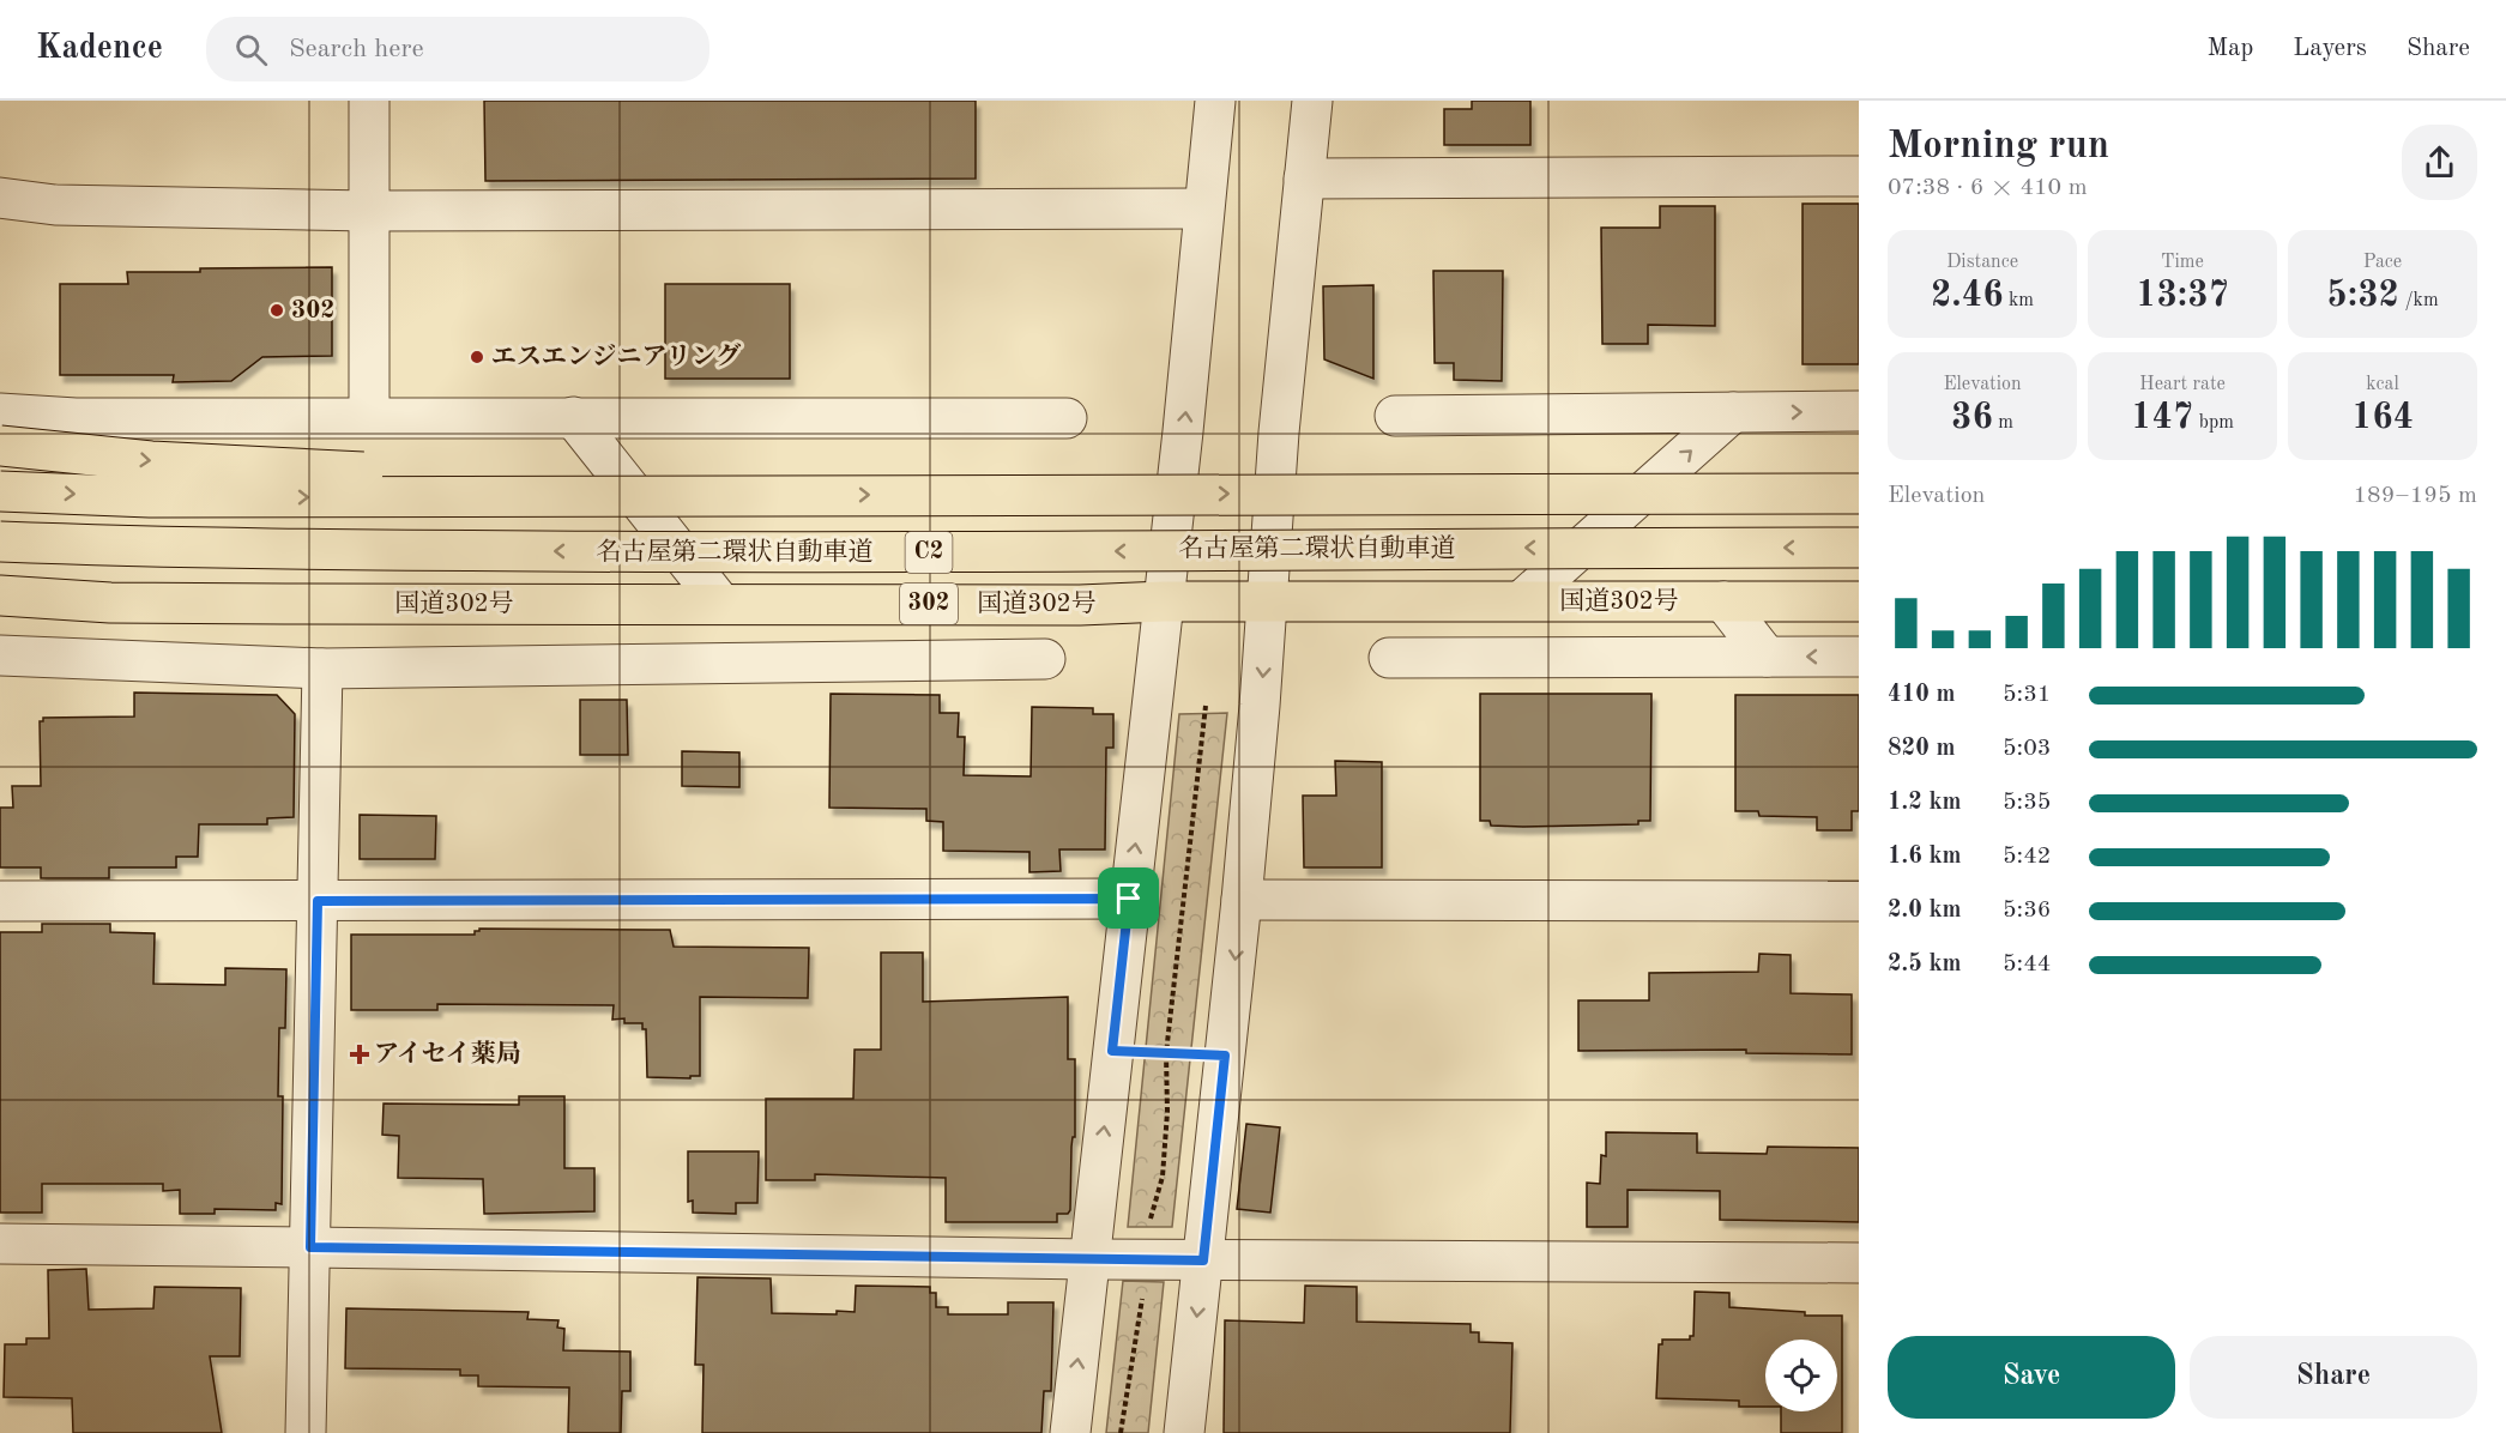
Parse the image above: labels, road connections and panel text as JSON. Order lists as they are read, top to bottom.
{
  "streets": {
    "highway": [
      "名古屋第二環状自動車道",
      "C2",
      "国道302号",
      "302"
    ]
  },
  "places": {
    "other": ["302", "エスエンジニアリング"],
    "health": ["アイセイ薬局"]
  },
  "page": {
    "header": "Kadence",
    "search": "Search here",
    "nav": ["Map", "Layers", "Share"],
    "heading": ["Morning run", "07:38 · 6 × 410 m"],
    "stats": [
      ["Distance", "2.46 km"],
      ["Time", "13:37"],
      ["Pace", "5:32 /km"],
      ["Elevation", "36 m"],
      ["Heart rate", "147 bpm"],
      ["kcal", "164"]
    ],
    "chart": ["Elevation", "189–195 m"],
    "list": [
      {
        "name": "410 m",
        "note": "5:31"
      },
      {
        "name": "820 m",
        "note": "5:03"
      },
      {
        "name": "1.2 km",
        "note": "5:35"
      },
      {
        "name": "1.6 km",
        "note": "5:42"
      },
      {
        "name": "2.0 km",
        "note": "5:36"
      },
      {
        "name": "2.5 km",
        "note": "5:44"
      }
    ],
    "buttons": ["Save", "Share"]
  }
}
